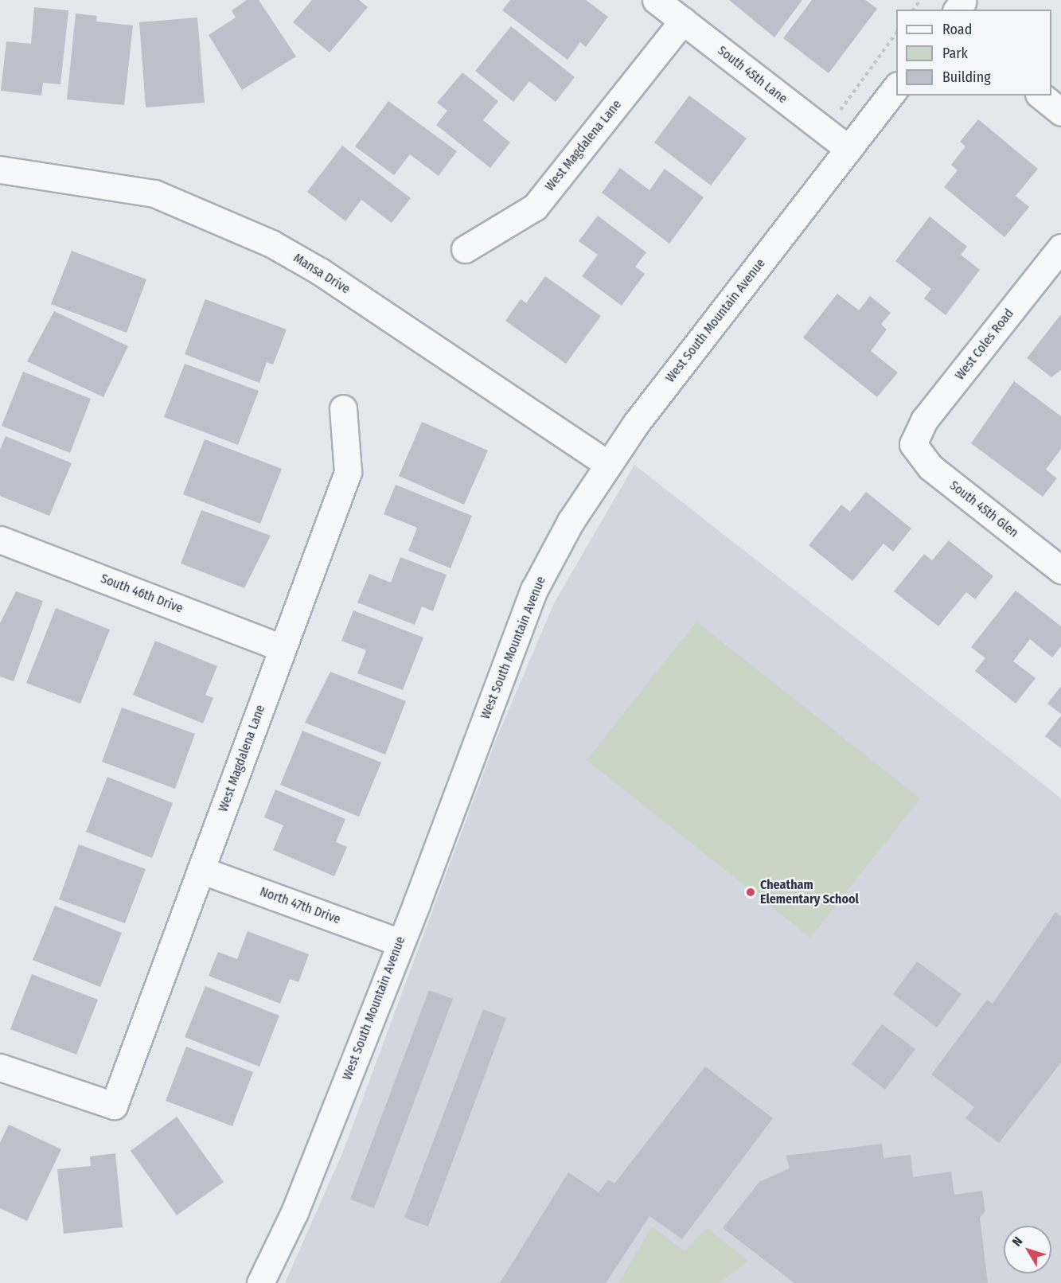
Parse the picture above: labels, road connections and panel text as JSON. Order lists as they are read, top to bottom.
{
  "streets": {
    "street": [
      "South 45th Lane",
      "West Magdalena Lane",
      "Mansa Drive",
      "West South Mountain Avenue",
      "West Coles Road",
      "South 45th Glen",
      "South 46th Drive",
      "North 47th Drive"
    ]
  },
  "crossings": [
    ["South 45th Lane", "West Magdalena Lane"],
    ["South 45th Lane", "West South Mountain Avenue"],
    ["West Magdalena Lane", "South 46th Drive"],
    ["West Magdalena Lane", "North 47th Drive"],
    ["Mansa Drive", "West South Mountain Avenue"],
    ["West South Mountain Avenue", "North 47th Drive"],
    ["West Coles Road", "South 45th Glen"]
  ],
  "places": ["Cheatham Elementary School"],
  "legend": ["Road", "Park", "Building"],
  "north": "top left"
}
